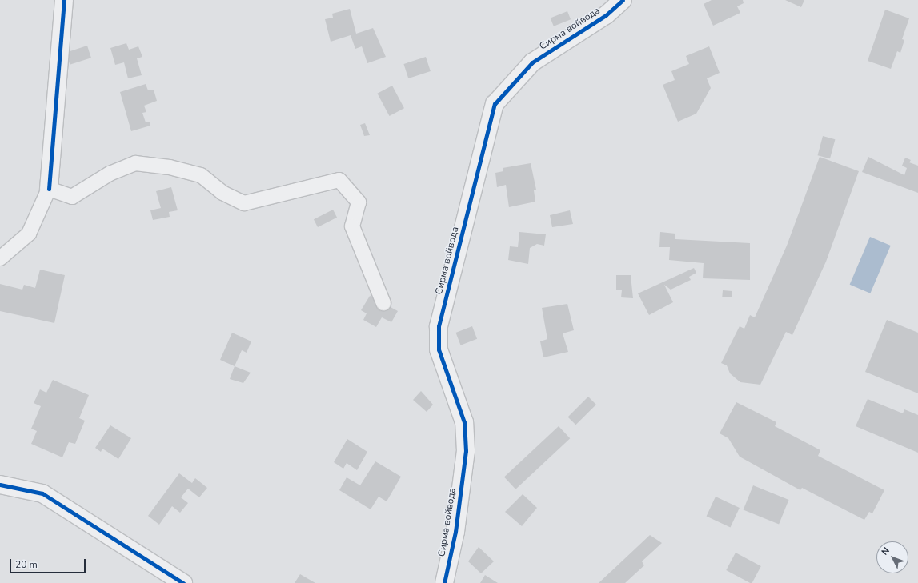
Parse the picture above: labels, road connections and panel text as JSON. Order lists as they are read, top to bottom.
{
  "streets": {
    "street": ["Сирма войвода"]
  },
  "scale_bar": "20 m",
  "north": "top left"
}
